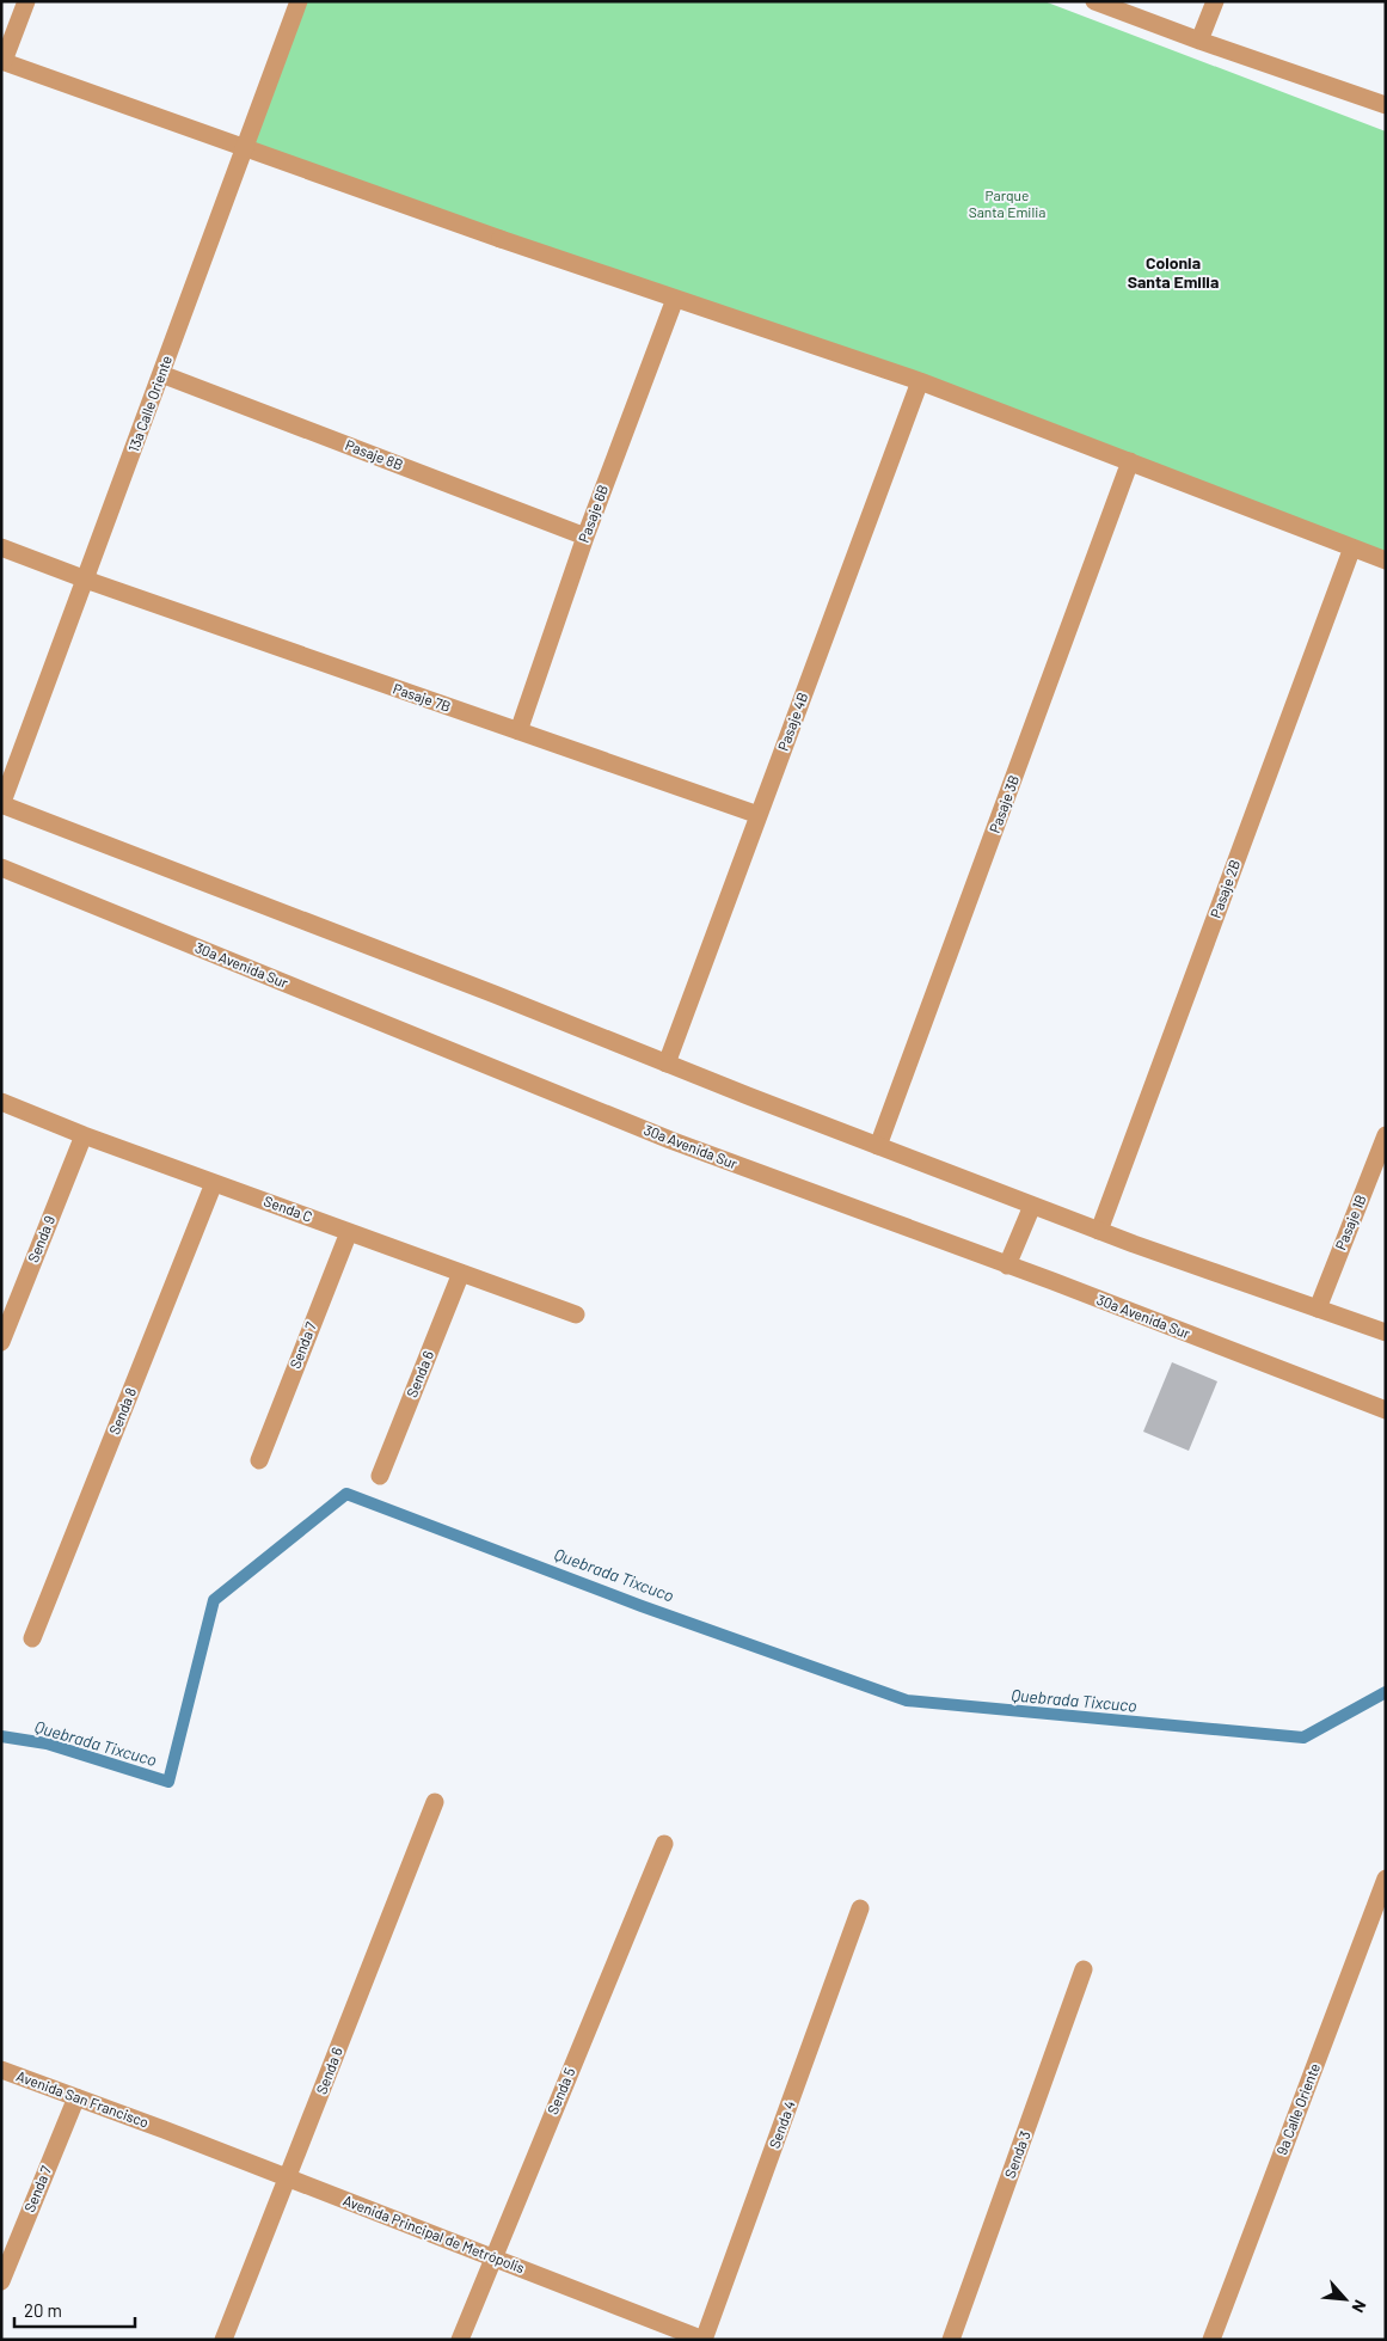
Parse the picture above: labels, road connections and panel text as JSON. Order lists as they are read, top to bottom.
{
  "streets": {
    "street": [
      "13a Calle Oriente",
      "Pasaje 8B",
      "Pasaje 6B",
      "Pasaje 7B",
      "Pasaje 4B",
      "Pasaje 3B",
      "Pasaje 2B",
      "30a Avenida Sur",
      "Senda C",
      "Pasaje 1B",
      "Senda 9",
      "Senda 7",
      "Senda 6",
      "Senda 8",
      "Senda 5",
      "Avenida San Francisco",
      "9a Calle Oriente",
      "Senda 4",
      "Senda 3",
      "Avenida Principal de Metrópolis"
    ]
  },
  "crossings": [
    ["13a Calle Oriente", "Pasaje 8B"],
    ["13a Calle Oriente", "Pasaje 7B"],
    ["Pasaje 8B", "Pasaje 6B"],
    ["Pasaje 6B", "Pasaje 7B"],
    ["Pasaje 7B", "Pasaje 4B"],
    ["Senda C", "Senda 9"],
    ["Senda C", "Senda 7"],
    ["Senda C", "Senda 6"],
    ["Senda C", "Senda 8"],
    ["Senda 7", "Avenida San Francisco"],
    ["Senda 6", "Avenida Principal de Metrópolis"],
    ["Senda 5", "Avenida Principal de Metrópolis"],
    ["Avenida San Francisco", "Avenida Principal de Metrópolis"],
    ["Senda 4", "Avenida Principal de Metrópolis"]
  ],
  "districts": ["Colonia Santa Emilia"],
  "water": ["Quebrada Tixcuco"],
  "parks": ["Parque Santa Emilia"],
  "scale_bar": "20 m",
  "north": "bottom right"
}
